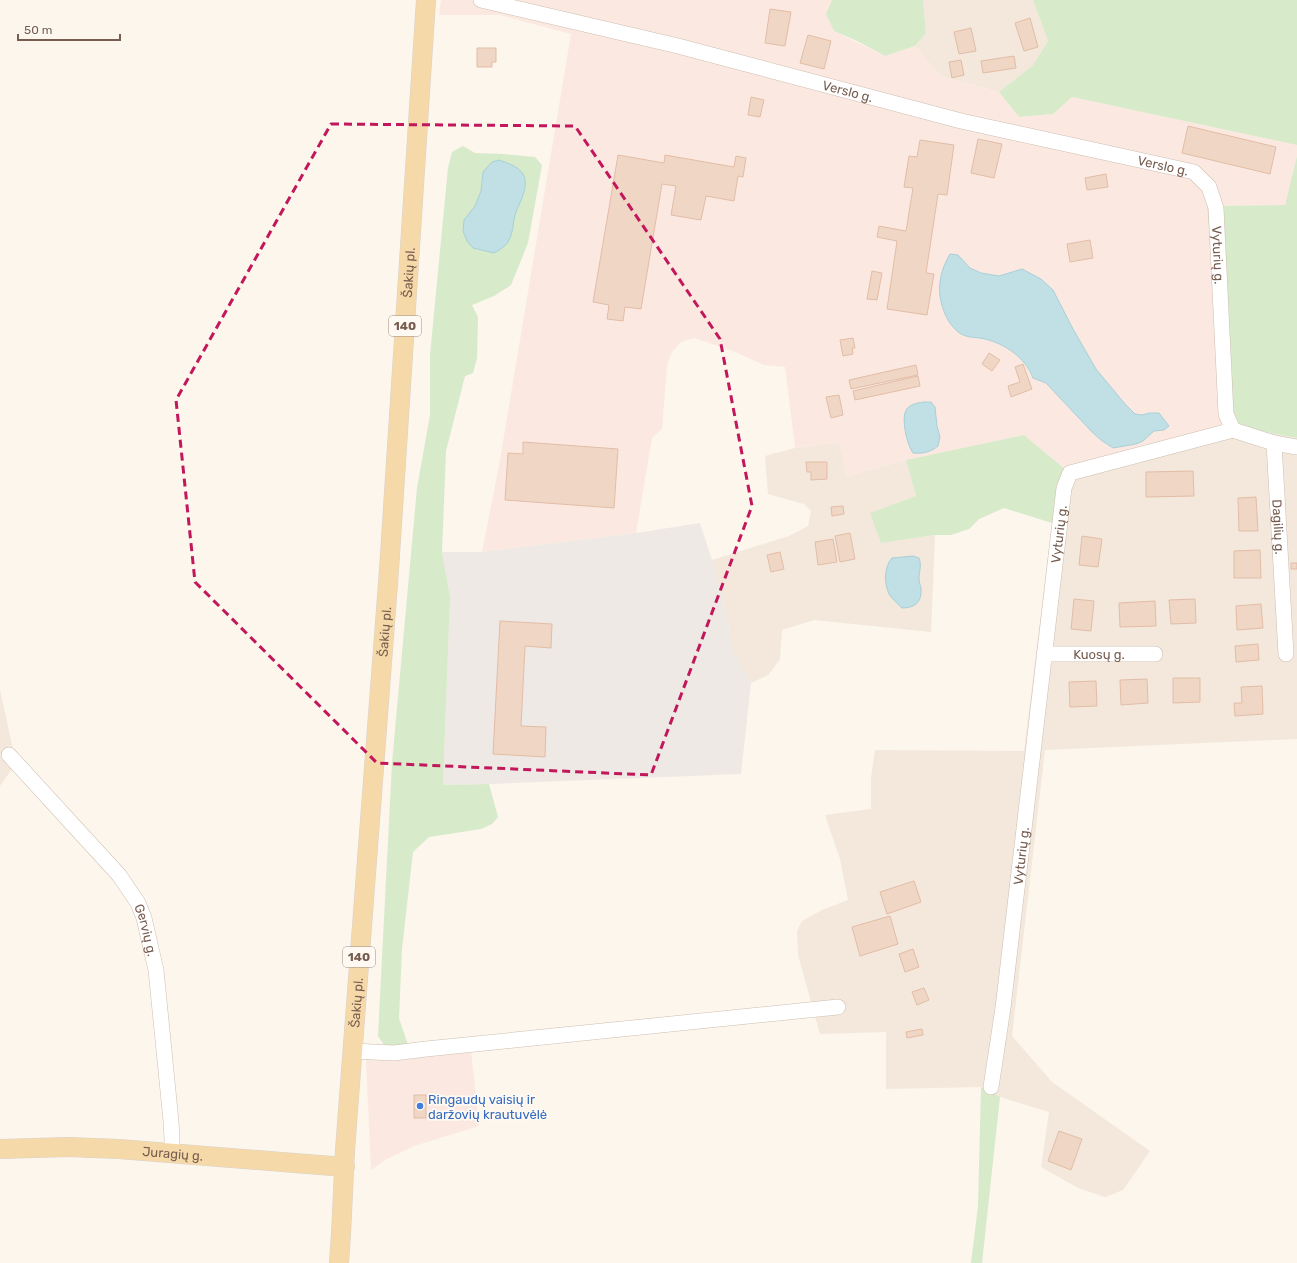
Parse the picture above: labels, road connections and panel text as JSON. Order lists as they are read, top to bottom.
{
  "streets": {
    "main road": ["Šakių pl.", "140", "Juragių g."],
    "street": [
      "Verslo g.",
      "Vyturių g.",
      "Dagilių g.",
      "Kuosų g.",
      "Gervių g."
    ]
  },
  "crossings": [
    ["Verslo g.", "Vyturių g."],
    ["Vyturių g.", "Kuosų g."],
    ["Šakių pl.", "Juragių g."],
    ["Gervių g.", "Juragių g."]
  ],
  "places": ["Ringaudų vaisių ir daržovių krautuvėlė"],
  "scale_bar": "50 m"
}
